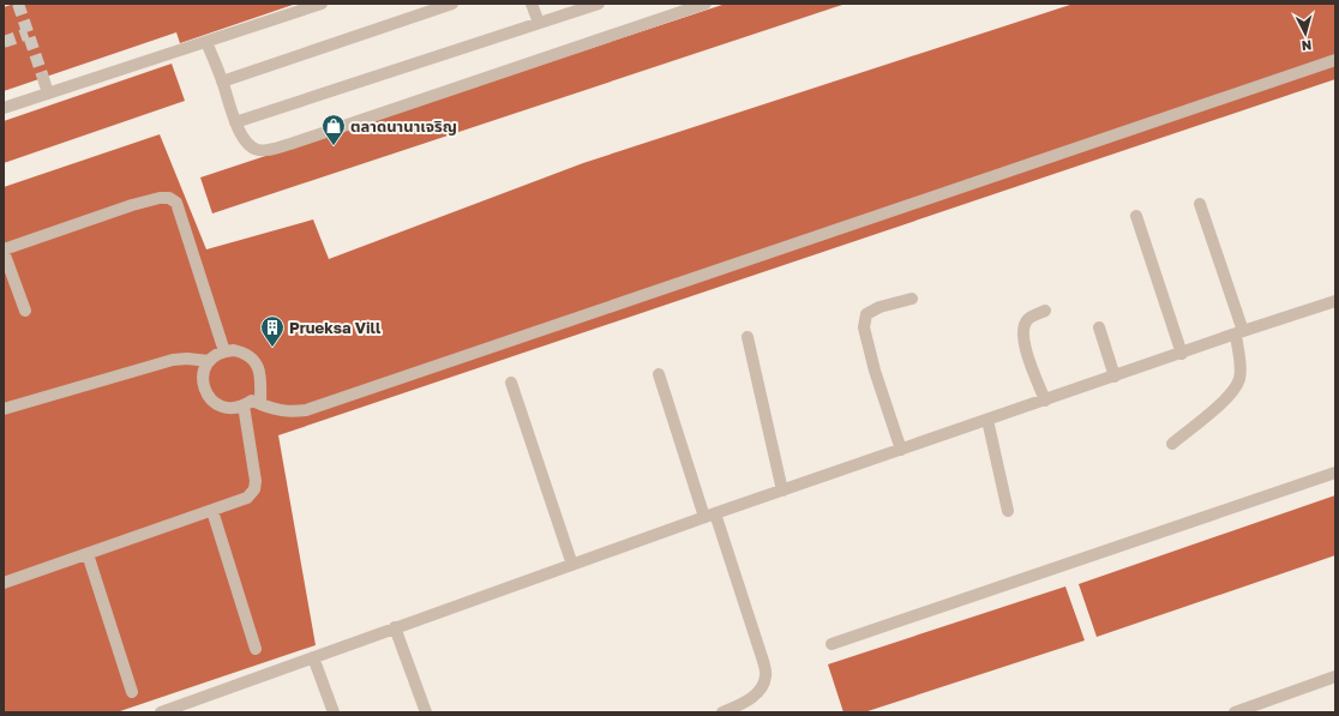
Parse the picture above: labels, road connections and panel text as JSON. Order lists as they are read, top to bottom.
{
  "places": {
    "shop": ["ตลาดนานาเจริญ"],
    "building": ["Prueksa Vill"]
  },
  "north": "bottom"
}
